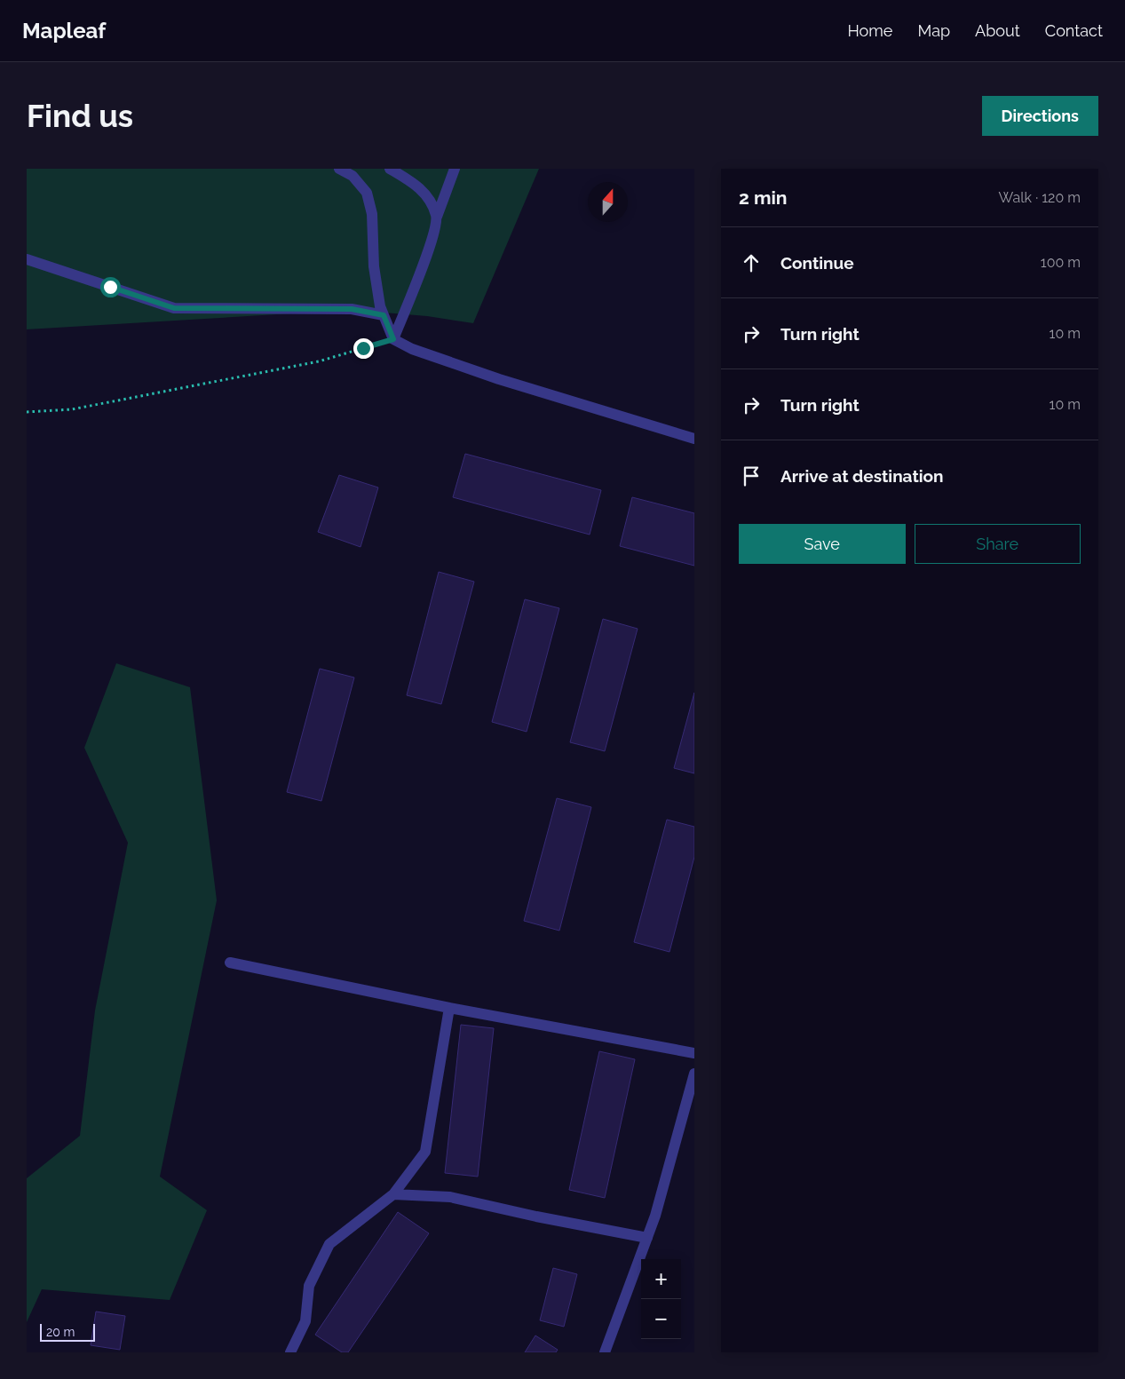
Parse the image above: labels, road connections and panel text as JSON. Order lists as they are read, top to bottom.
{
  "scale_bar": "20 m",
  "north": "top",
  "page": {
    "header": "Mapleaf",
    "nav": [
      "Home",
      "Map",
      "About",
      "Contact"
    ],
    "buttons": [
      "Directions",
      ["Save", "Share"]
    ],
    "title": "Find us",
    "heading": ["2 min", "Walk · 120 m"],
    "list": [
      ["Continue", "100 m"],
      ["Turn right", "10 m"],
      ["Turn right", "10 m"],
      "Arrive at destination"
    ],
    "map_buttons": ["+", "−"],
    "scale": "20 m"
  }
}
